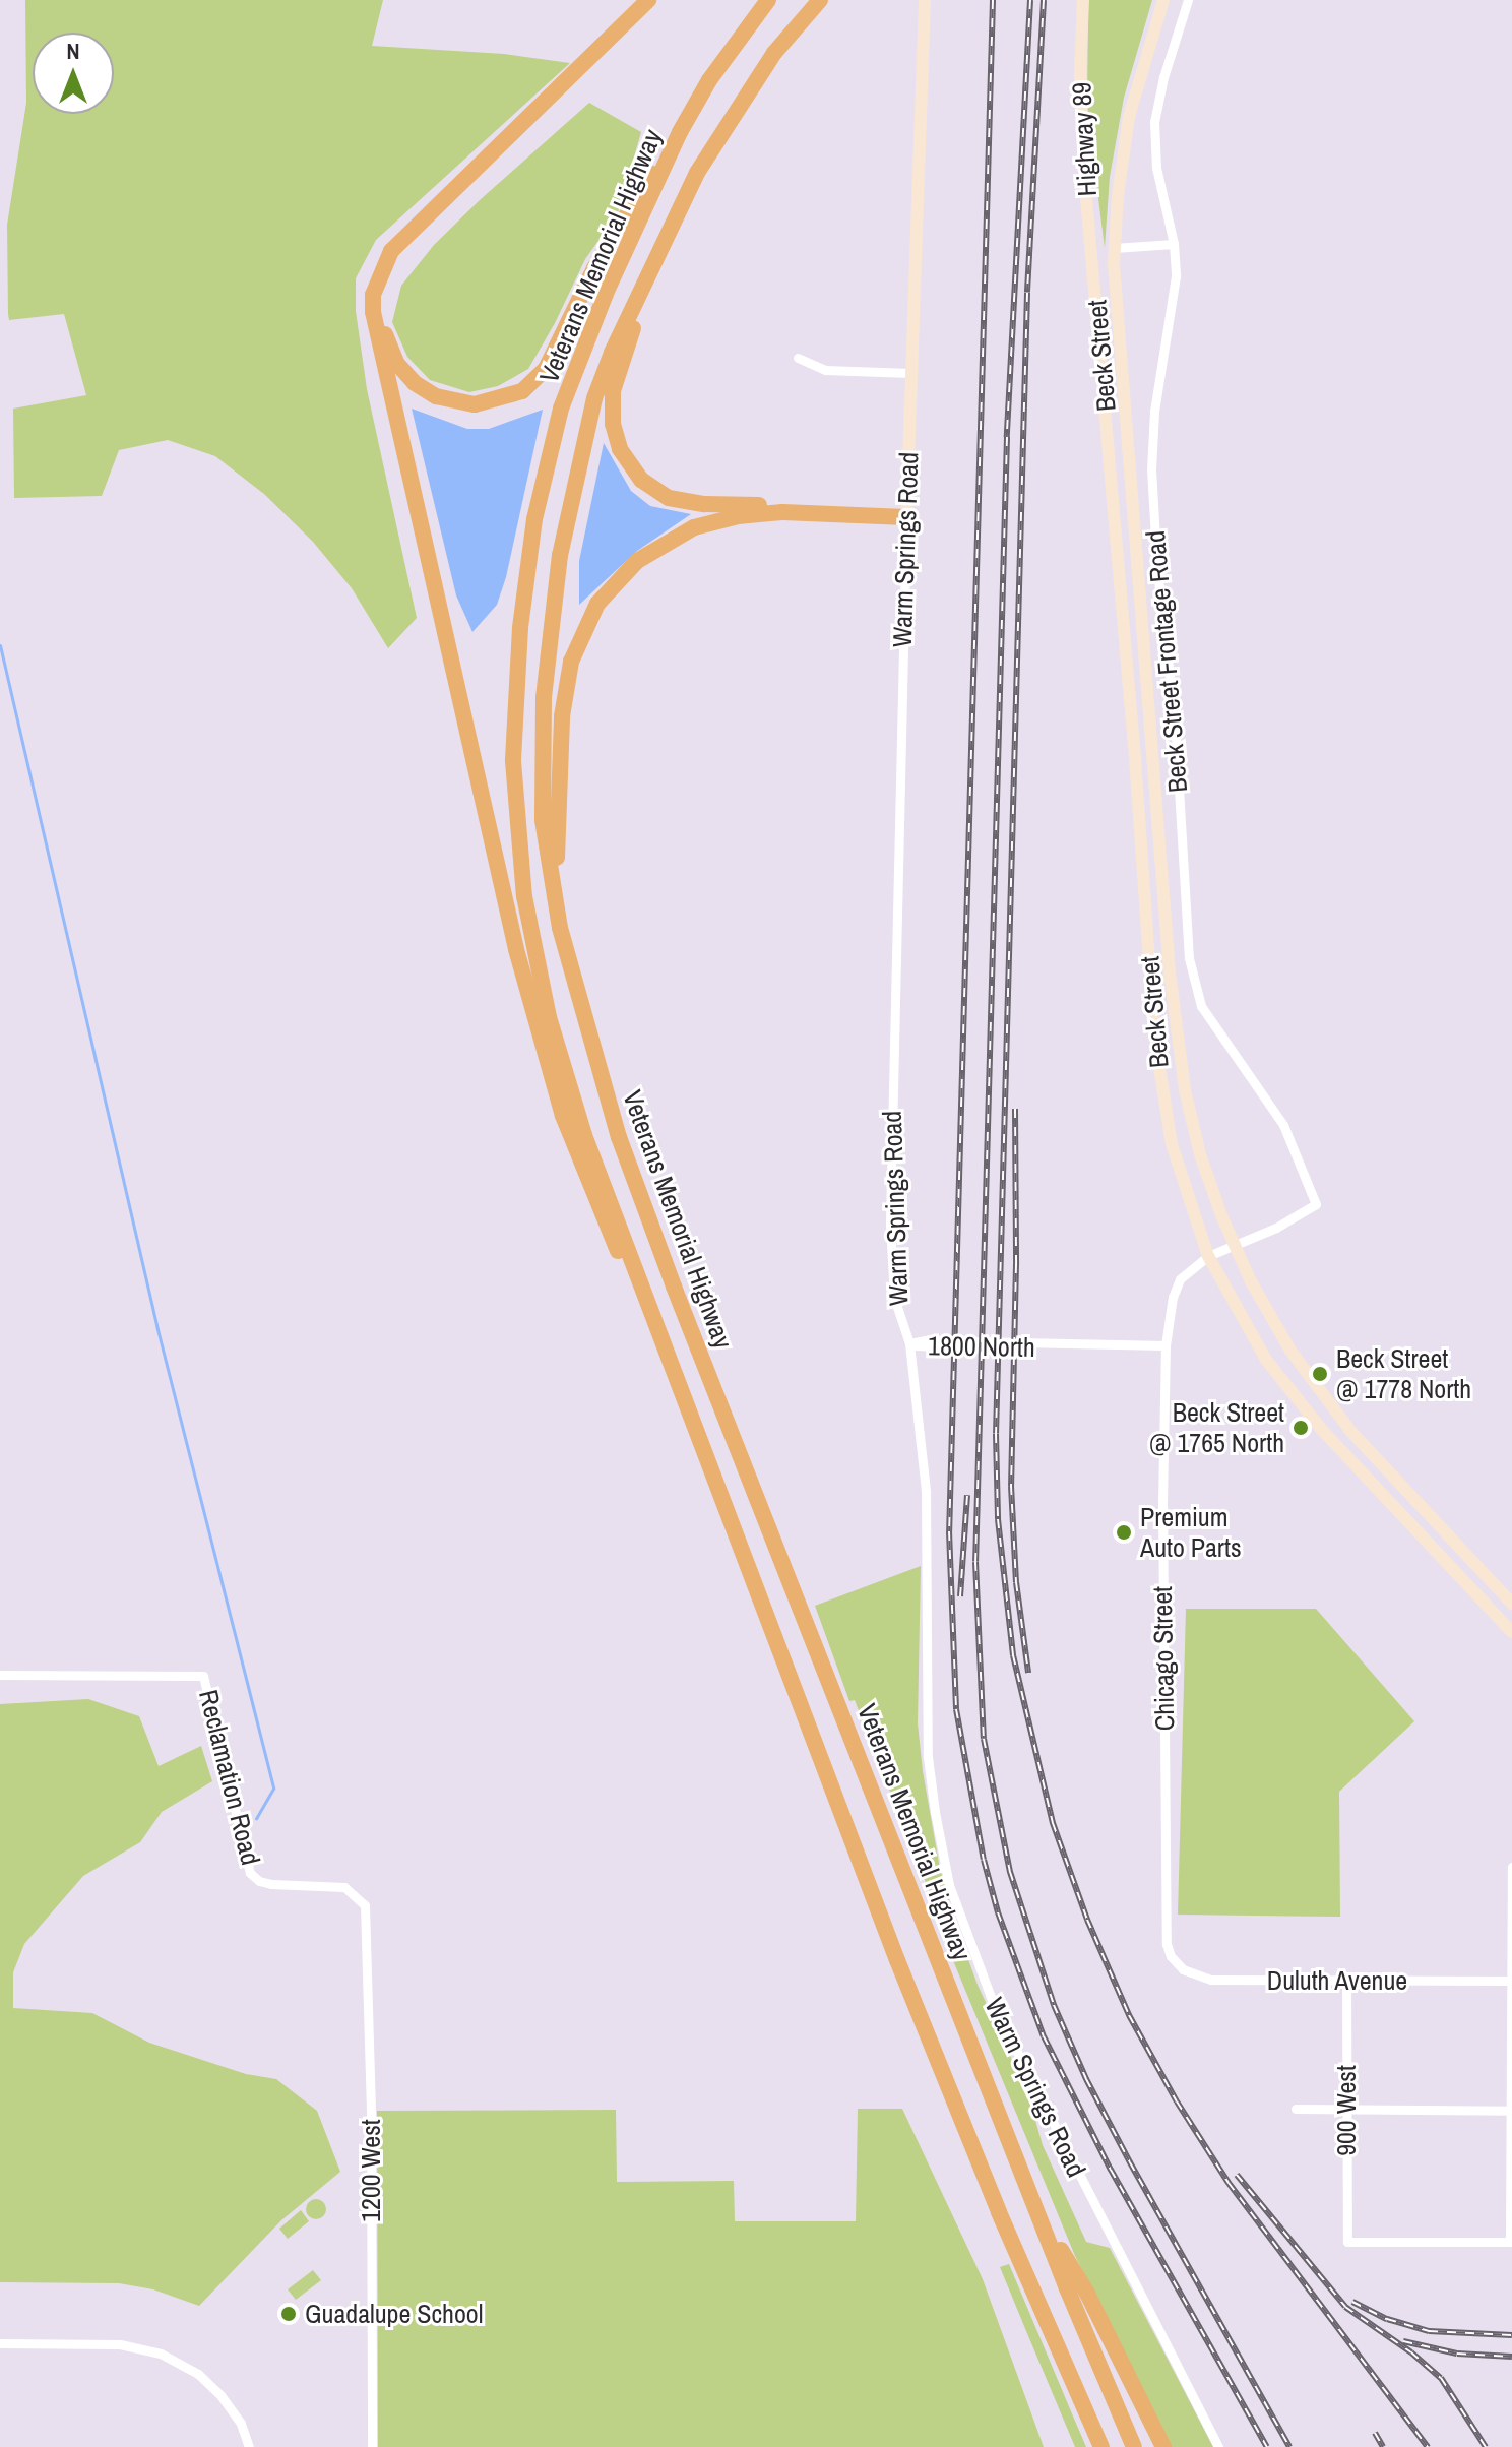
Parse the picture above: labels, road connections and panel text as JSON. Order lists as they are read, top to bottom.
{
  "streets": {
    "highway": ["Veterans Memorial Highway"],
    "main road": ["Highway 89", "Beck Street", "Warm Springs Road"],
    "street": [
      "Beck Street Frontage Road",
      "1800 North",
      "Chicago Street",
      "Reclamation Road",
      "Duluth Avenue",
      "900 West",
      "1200 West"
    ]
  },
  "crossings": [
    ["Highway 89", "Beck Street"],
    ["Beck Street", "Beck Street Frontage Road"],
    ["Beck Street", "Chicago Street"],
    ["Warm Springs Road", "1800 North"],
    ["Beck Street Frontage Road", "Chicago Street"],
    ["1800 North", "Chicago Street"],
    ["Chicago Street", "Duluth Avenue"],
    ["Reclamation Road", "1200 West"],
    ["Duluth Avenue", "900 West"]
  ],
  "places": [
    "Beck Street @ 1778 North",
    "Beck Street @ 1765 North",
    "Premium Auto Parts",
    "Guadalupe School"
  ],
  "north": "top"
}
